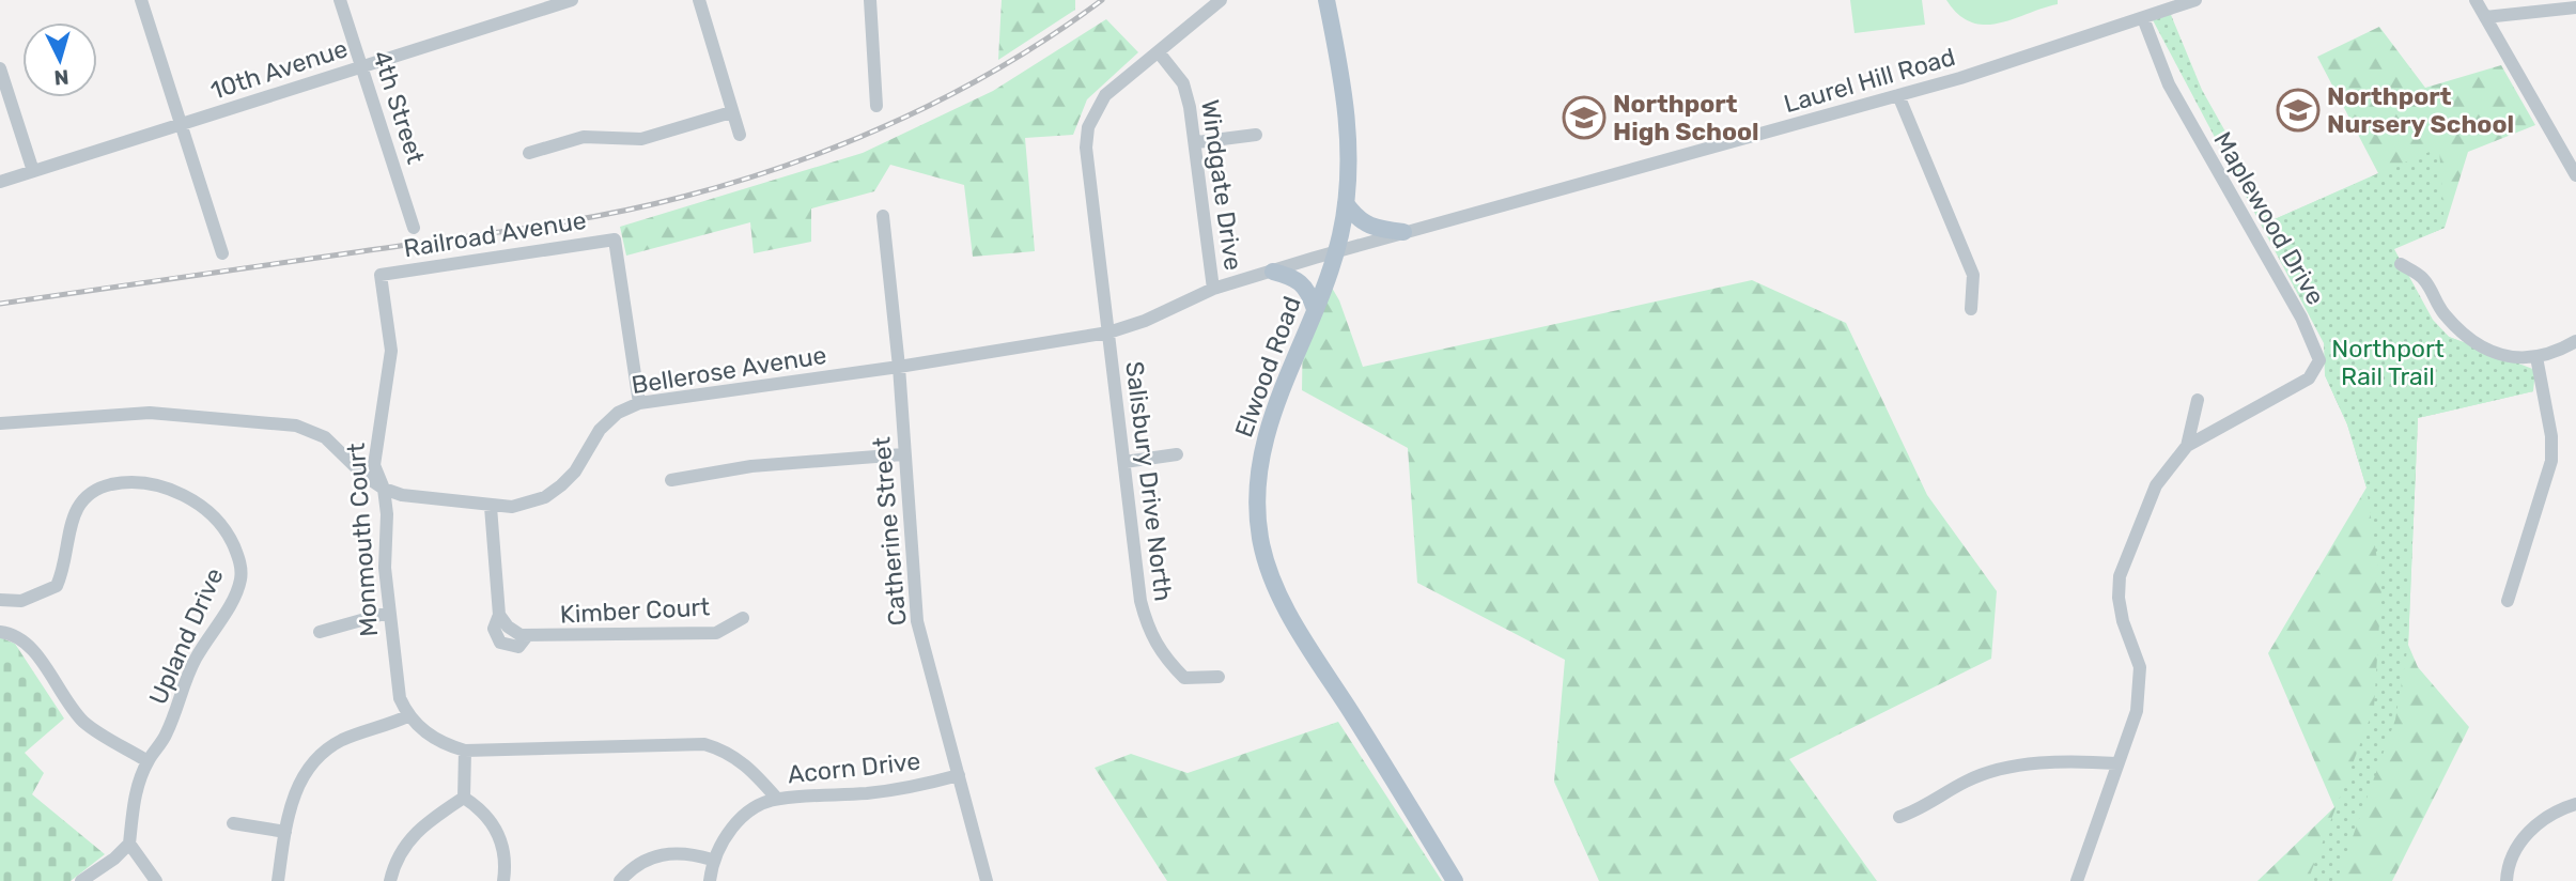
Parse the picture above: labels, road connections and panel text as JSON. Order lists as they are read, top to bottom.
{
  "streets": {
    "main road": ["Elwood Road"],
    "street": [
      "10th Avenue",
      "Laurel Hill Road",
      "4th Street",
      "Windgate Drive",
      "Maplewood Drive",
      "Railroad Avenue",
      "Bellerose Avenue",
      "Salisbury Drive North",
      "Catherine Street",
      "Monmouth Court",
      "Kimber Court",
      "Upland Drive",
      "Acorn Drive"
    ]
  },
  "crossings": [
    ["10th Avenue", "4th Street"],
    ["Laurel Hill Road", "Maplewood Drive"],
    ["Laurel Hill Road", "Elwood Road"],
    ["Laurel Hill Road", "Bellerose Avenue"],
    ["Windgate Drive", "Bellerose Avenue"],
    ["Windgate Drive", "Salisbury Drive North"],
    ["Railroad Avenue", "Bellerose Avenue"],
    ["Railroad Avenue", "Monmouth Court"],
    ["Elwood Road", "Bellerose Avenue"],
    ["Bellerose Avenue", "Salisbury Drive North"],
    ["Bellerose Avenue", "Catherine Street"],
    ["Bellerose Avenue", "Monmouth Court"],
    ["Bellerose Avenue", "Kimber Court"],
    ["Catherine Street", "Acorn Drive"]
  ],
  "parks": ["Northport Rail Trail"],
  "places": {
    "school or university": ["Northport Nursery School", "Northport High School"]
  },
  "north": "bottom"
}
